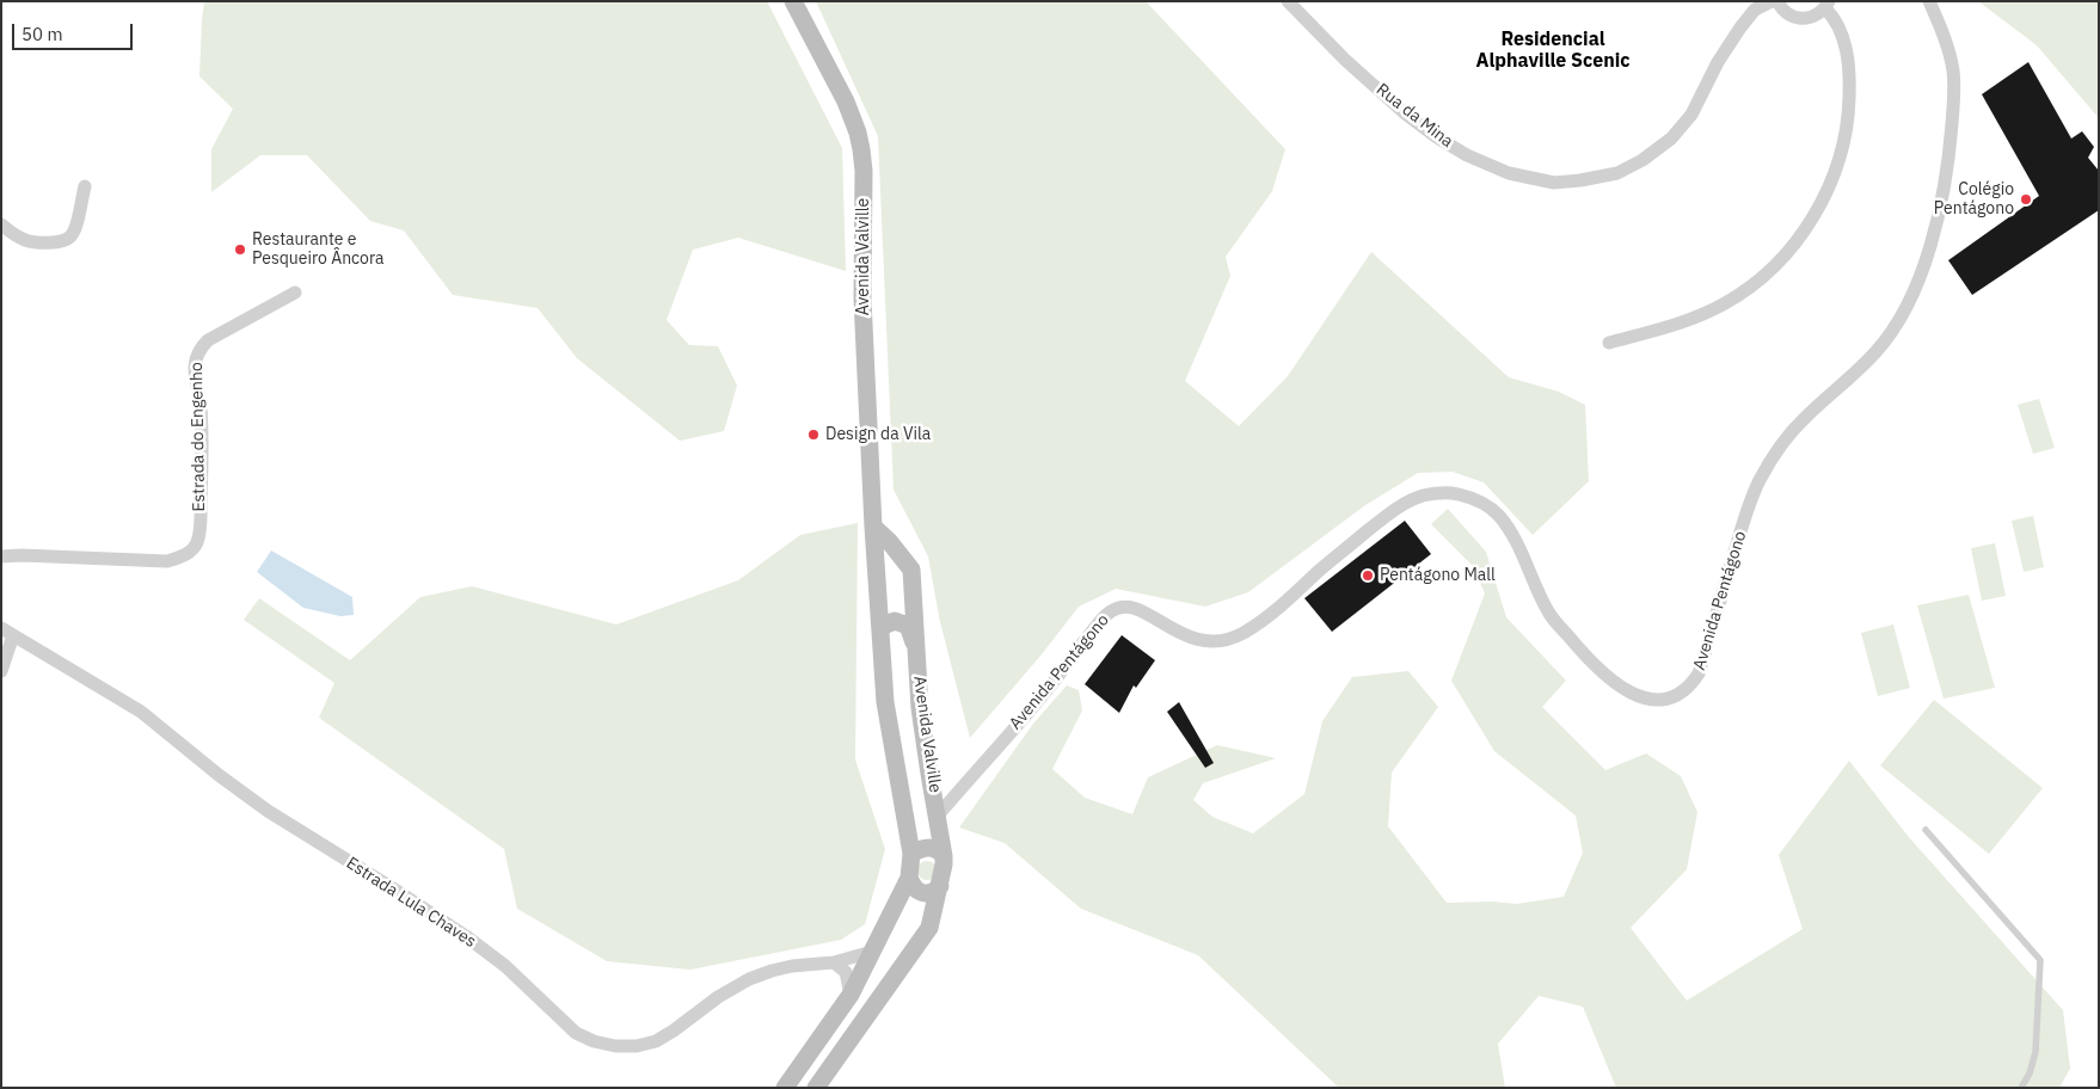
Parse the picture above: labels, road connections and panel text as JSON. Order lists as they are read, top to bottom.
{
  "streets": {
    "main road": ["Avenida Valville"],
    "street": [
      "Rua da Mina",
      "Estrada do Engenho",
      "Avenida Pentágono",
      "Estrada Lula Chaves"
    ]
  },
  "crossings": [
    ["Avenida Valville", "Avenida Pentágono"]
  ],
  "districts": ["Residencial Alphaville Scenic"],
  "places": [
    "Colégio Pentágono",
    "Restaurante e Pesqueiro Âncora",
    "Design da Vila",
    "Pentágono Mall"
  ],
  "scale_bar": "50 m"
}
